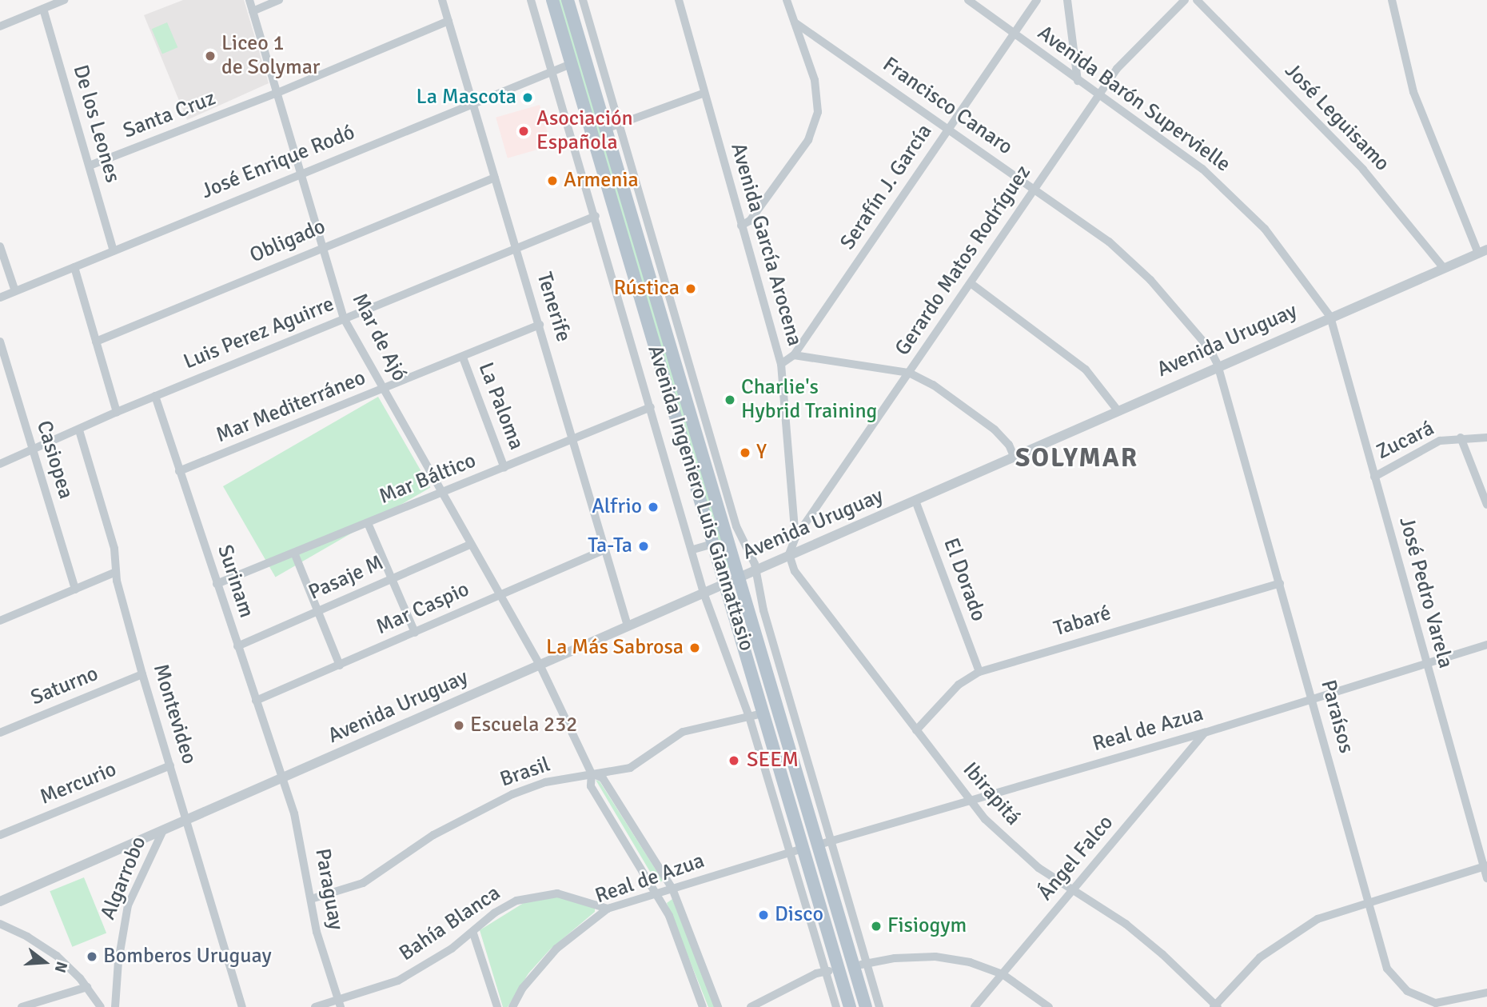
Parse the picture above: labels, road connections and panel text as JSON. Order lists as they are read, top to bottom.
{
  "streets": {
    "main road": ["Avenida Ingeniero Luis Giannattasio"],
    "street": [
      "Avenida Barón Supervielle",
      "Francisco Canaro",
      "Santa Cruz",
      "José Leguisamo",
      "De los Leones",
      "José Enrique Rodó",
      "Serafín J. García",
      "Obligado",
      "Avenida García Arocena",
      "Gerardo Matos Rodríguez",
      "Tenerife",
      "Luis Perez Aguirre",
      "Mar de Ajó",
      "Avenida Uruguay",
      "La Paloma",
      "Mar Mediterráneo",
      "Zucará",
      "Casiopea",
      "Mar Báltico",
      "Pasaje M",
      "El Dorado",
      "Surinam",
      "José Pedro Varela",
      "Mar Caspio",
      "Tabaré",
      "Saturno",
      "Montevideo",
      "Paraísos",
      "Real de Azua",
      "Brasil",
      "Mercurio",
      "Ibirapitá",
      "Ángel Falco",
      "Algarrobo",
      "Paraguay",
      "Bahía Blanca"
    ]
  },
  "crossings": [
    ["Avenida Barón Supervielle", "Serafín J. García"],
    ["Avenida Barón Supervielle", "Gerardo Matos Rodríguez"],
    ["Avenida Barón Supervielle", "Avenida Uruguay"],
    ["Avenida Barón Supervielle", "José Pedro Varela"],
    ["Francisco Canaro", "Serafín J. García"],
    ["Francisco Canaro", "Gerardo Matos Rodríguez"],
    ["Francisco Canaro", "Avenida Uruguay"],
    ["Francisco Canaro", "Paraísos"],
    ["Santa Cruz", "De los Leones"],
    ["Santa Cruz", "Tenerife"],
    ["Santa Cruz", "Mar de Ajó"],
    ["José Leguisamo", "Avenida Uruguay"],
    ["De los Leones", "José Enrique Rodó"],
    ["José Enrique Rodó", "Tenerife"],
    ["José Enrique Rodó", "Mar de Ajó"],
    ["José Enrique Rodó", "Avenida Ingeniero Luis Giannattasio"],
    ["Serafín J. García", "Avenida García Arocena"],
    ["Obligado", "Tenerife"],
    ["Obligado", "Mar de Ajó"],
    ["Avenida García Arocena", "Gerardo Matos Rodríguez"],
    ["Gerardo Matos Rodríguez", "Avenida Uruguay"],
    ["Gerardo Matos Rodríguez", "Ibirapitá"],
    ["Tenerife", "Luis Perez Aguirre"],
    ["Tenerife", "Avenida Uruguay"],
    ["Tenerife", "Mar Mediterráneo"],
    ["Tenerife", "Mar Báltico"],
    ["Tenerife", "Mar Caspio"],
    ["Luis Perez Aguirre", "Mar de Ajó"],
    ["Luis Perez Aguirre", "Casiopea"],
    ["Luis Perez Aguirre", "Avenida Ingeniero Luis Giannattasio"],
    ["Luis Perez Aguirre", "Surinam"],
    ["Luis Perez Aguirre", "Montevideo"],
    ["Mar de Ajó", "Avenida Uruguay"],
    ["Mar de Ajó", "Mar Mediterráneo"],
    ["Mar de Ajó", "Mar Báltico"],
    ["Mar de Ajó", "Pasaje M"],
    ["Mar de Ajó", "Mar Caspio"],
    ["Mar de Ajó", "Brasil"],
    ["Avenida Uruguay", "Avenida Ingeniero Luis Giannattasio"],
    ["Avenida Uruguay", "El Dorado"],
    ["Avenida Uruguay", "Surinam"],
    ["Avenida Uruguay", "José Pedro Varela"],
    ["Avenida Uruguay", "Montevideo"],
    ["Avenida Uruguay", "Paraísos"],
    ["Avenida Uruguay", "Ibirapitá"],
    ["Avenida Uruguay", "Algarrobo"],
    ["Avenida Uruguay", "Paraguay"],
    ["La Paloma", "Mar Mediterráneo"],
    ["La Paloma", "Mar Báltico"],
    ["Mar Mediterráneo", "Surinam"],
    ["Zucará", "José Pedro Varela"],
    ["Mar Báltico", "Avenida Ingeniero Luis Giannattasio"],
    ["Mar Báltico", "Surinam"],
    ["Avenida Ingeniero Luis Giannattasio", "Real de Azua"],
    ["Avenida Ingeniero Luis Giannattasio", "Brasil"],
    ["Pasaje M", "Surinam"],
    ["El Dorado", "Tabaré"],
    ["Surinam", "Mar Caspio"],
    ["Surinam", "Paraguay"],
    ["José Pedro Varela", "Real de Azua"],
    ["Tabaré", "Paraísos"],
    ["Tabaré", "Ibirapitá"],
    ["Saturno", "Montevideo"],
    ["Montevideo", "Mercurio"],
    ["Paraísos", "Real de Azua"],
    ["Real de Azua", "Ibirapitá"],
    ["Real de Azua", "Ángel Falco"],
    ["Real de Azua", "Bahía Blanca"],
    ["Brasil", "Paraguay"],
    ["Ibirapitá", "Ángel Falco"],
    ["Paraguay", "Bahía Blanca"]
  ],
  "districts": ["SOLYMAR"],
  "places": [
    "Liceo 1 de Solymar",
    "La Mascota",
    "Asociación Española",
    "Armenia",
    "Rústica",
    "Charlie's Hybrid Training",
    "Y",
    "Alfrio",
    "Ta-Ta",
    "La Más Sabrosa",
    "Escuela 232",
    "SEEM",
    "Disco",
    "Fisiogym",
    "Bomberos Uruguay"
  ],
  "north": "right"
}
